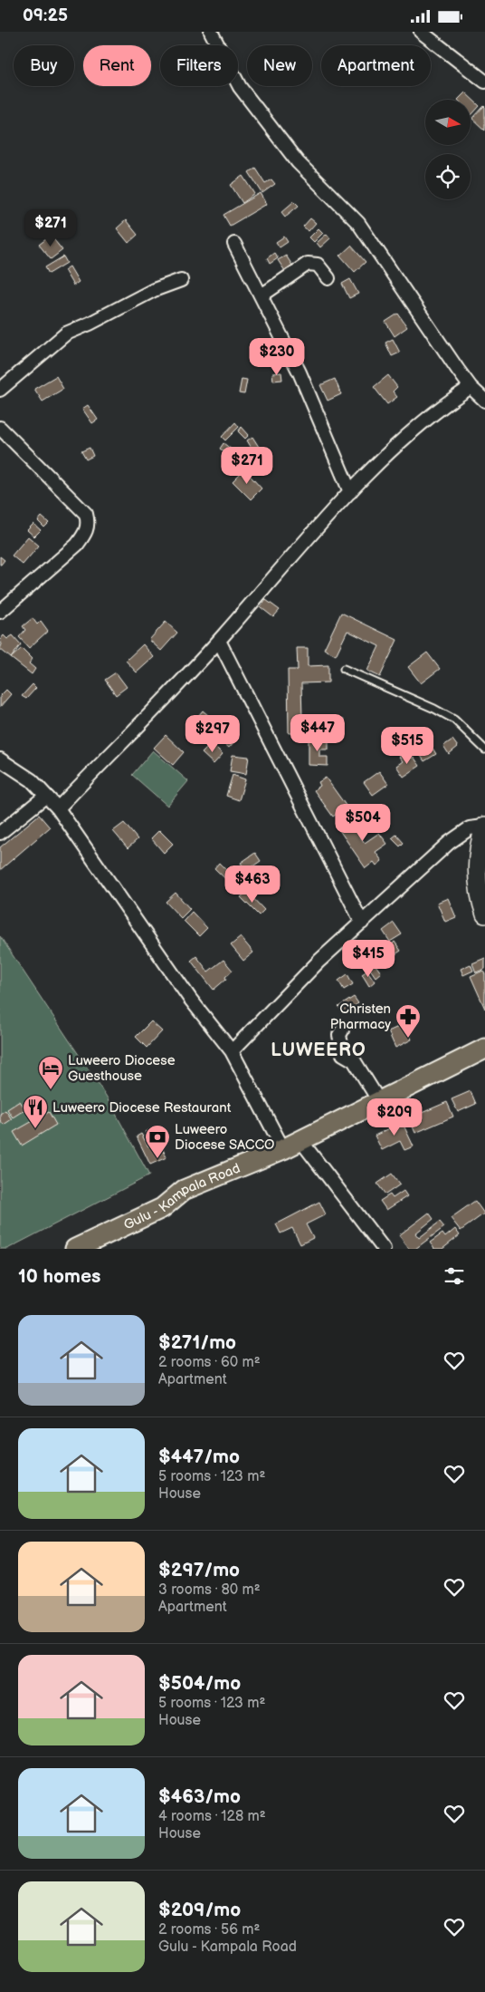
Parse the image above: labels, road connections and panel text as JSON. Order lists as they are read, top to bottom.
{
  "streets": {
    "main road": ["Gulu - Kampala Road"]
  },
  "districts": ["LUWEERO"],
  "places": {
    "pharmacy": ["Christen Pharmacy"],
    "hotel": ["Luweero Diocese Guesthouse"],
    "restaurant": ["Luweero Diocese Restaurant"],
    "bank": ["Luweero Diocese SACCO"]
  },
  "north": "right",
  "page": {
    "status": "09:25",
    "chip": [
      "Buy",
      "Rent",
      "Filters",
      "New",
      "Apartment"
    ],
    "price": [
      "$271",
      "$230",
      "$271",
      "$447",
      "$297",
      "$515",
      "$504",
      "$463",
      "$415",
      "$209"
    ],
    "heading": "10 homes",
    "list": [
      {
        "name": "$271/mo",
        "note": "2 rooms · 60 m² · Apartment"
      },
      {
        "name": "$447/mo",
        "note": "5 rooms · 123 m² · House"
      },
      {
        "name": "$297/mo",
        "note": "3 rooms · 80 m² · Apartment"
      },
      {
        "name": "$504/mo",
        "note": "5 rooms · 123 m² · House"
      },
      {
        "name": "$463/mo",
        "note": "4 rooms · 128 m² · House"
      },
      {
        "name": "$209/mo",
        "note": "2 rooms · 56 m² · Gulu - Kampala Road"
      }
    ]
  }
}
